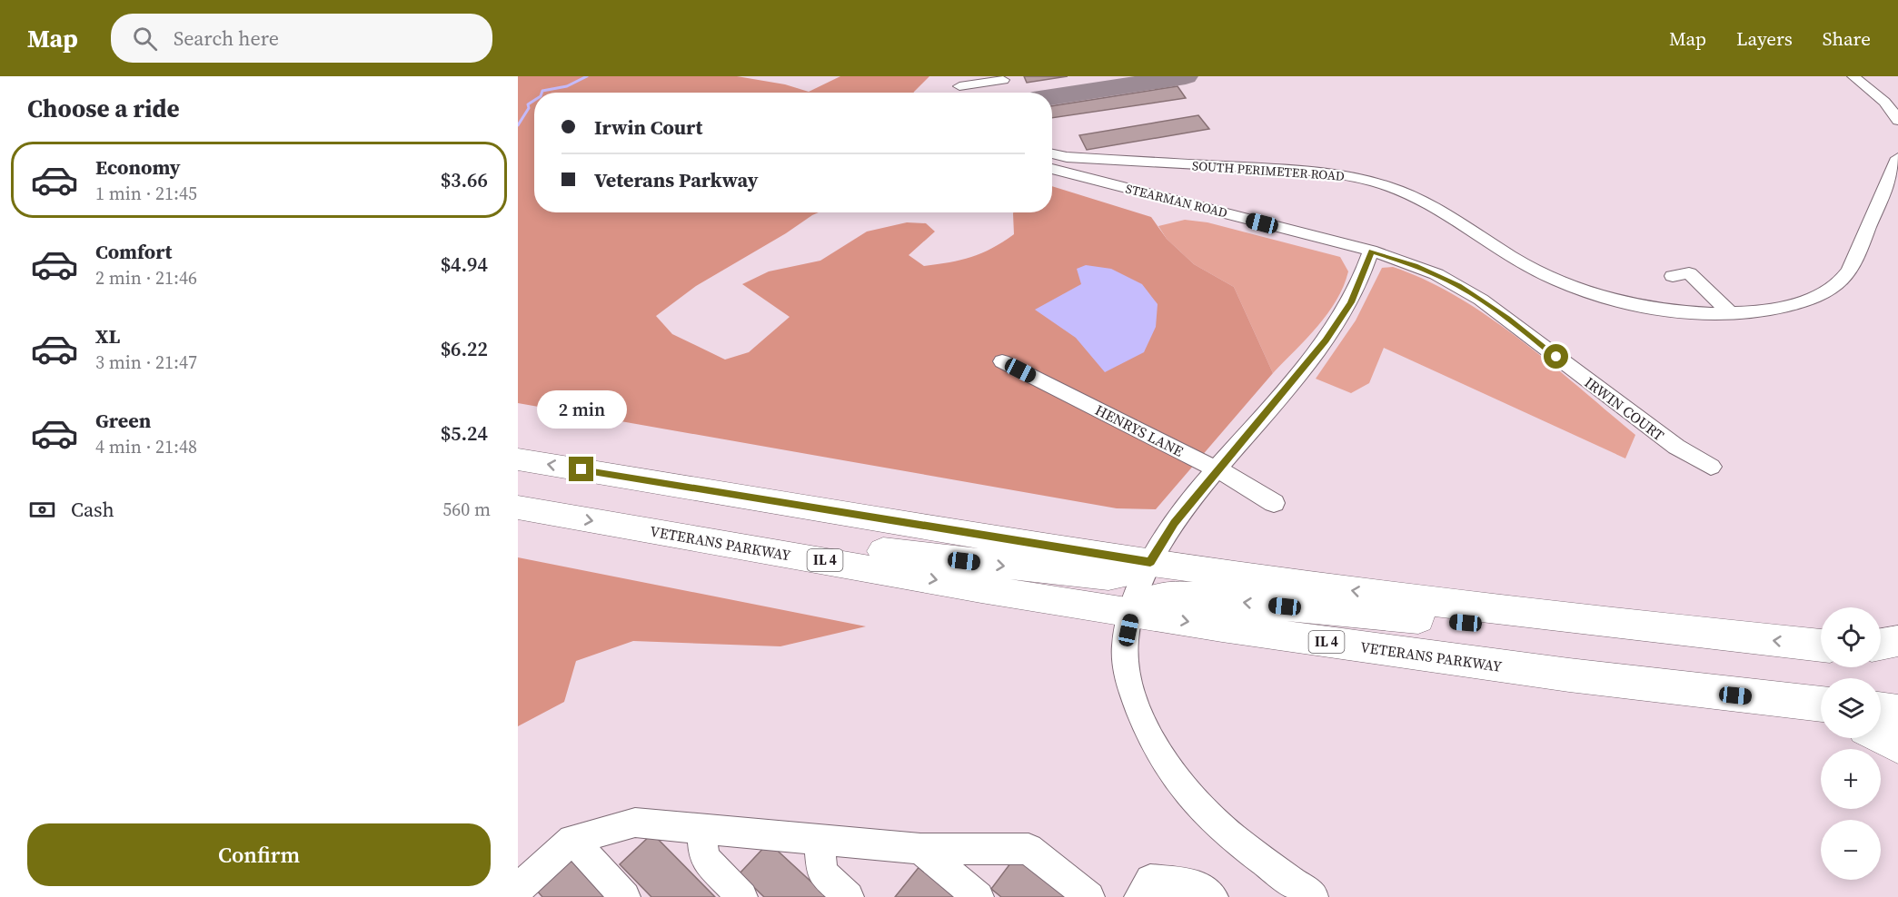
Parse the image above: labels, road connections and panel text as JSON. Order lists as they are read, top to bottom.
{
  "streets": {
    "highway": ["VETERANS PARKWAY", "IL 4"],
    "street": [
      "SOUTH PERIMETER ROAD",
      "STEARMAN ROAD",
      "IRWIN COURT",
      "HENRYS LANE"
    ]
  },
  "crossings": [
    ["STEARMAN ROAD", "IRWIN COURT"]
  ],
  "page": {
    "header": "Map",
    "search": "Search here",
    "nav": ["Map", "Layers", "Share"],
    "heading": "Choose a ride",
    "banner": ["Irwin Court", "Veterans Parkway"],
    "list": [
      {
        "name": "Economy",
        "note": "1 min · 21:45",
        "value": "$3.66"
      },
      {
        "name": "Comfort",
        "note": "2 min · 21:46",
        "value": "$4.94"
      },
      {
        "name": "XL",
        "note": "3 min · 21:47",
        "value": "$6.22"
      },
      {
        "name": "Green",
        "note": "4 min · 21:48",
        "value": "$5.24"
      }
    ],
    "bubble": "2 min",
    "pay": ["Cash", "560 m"],
    "map_buttons": ["+", "−"],
    "buttons": "Confirm"
  }
}
